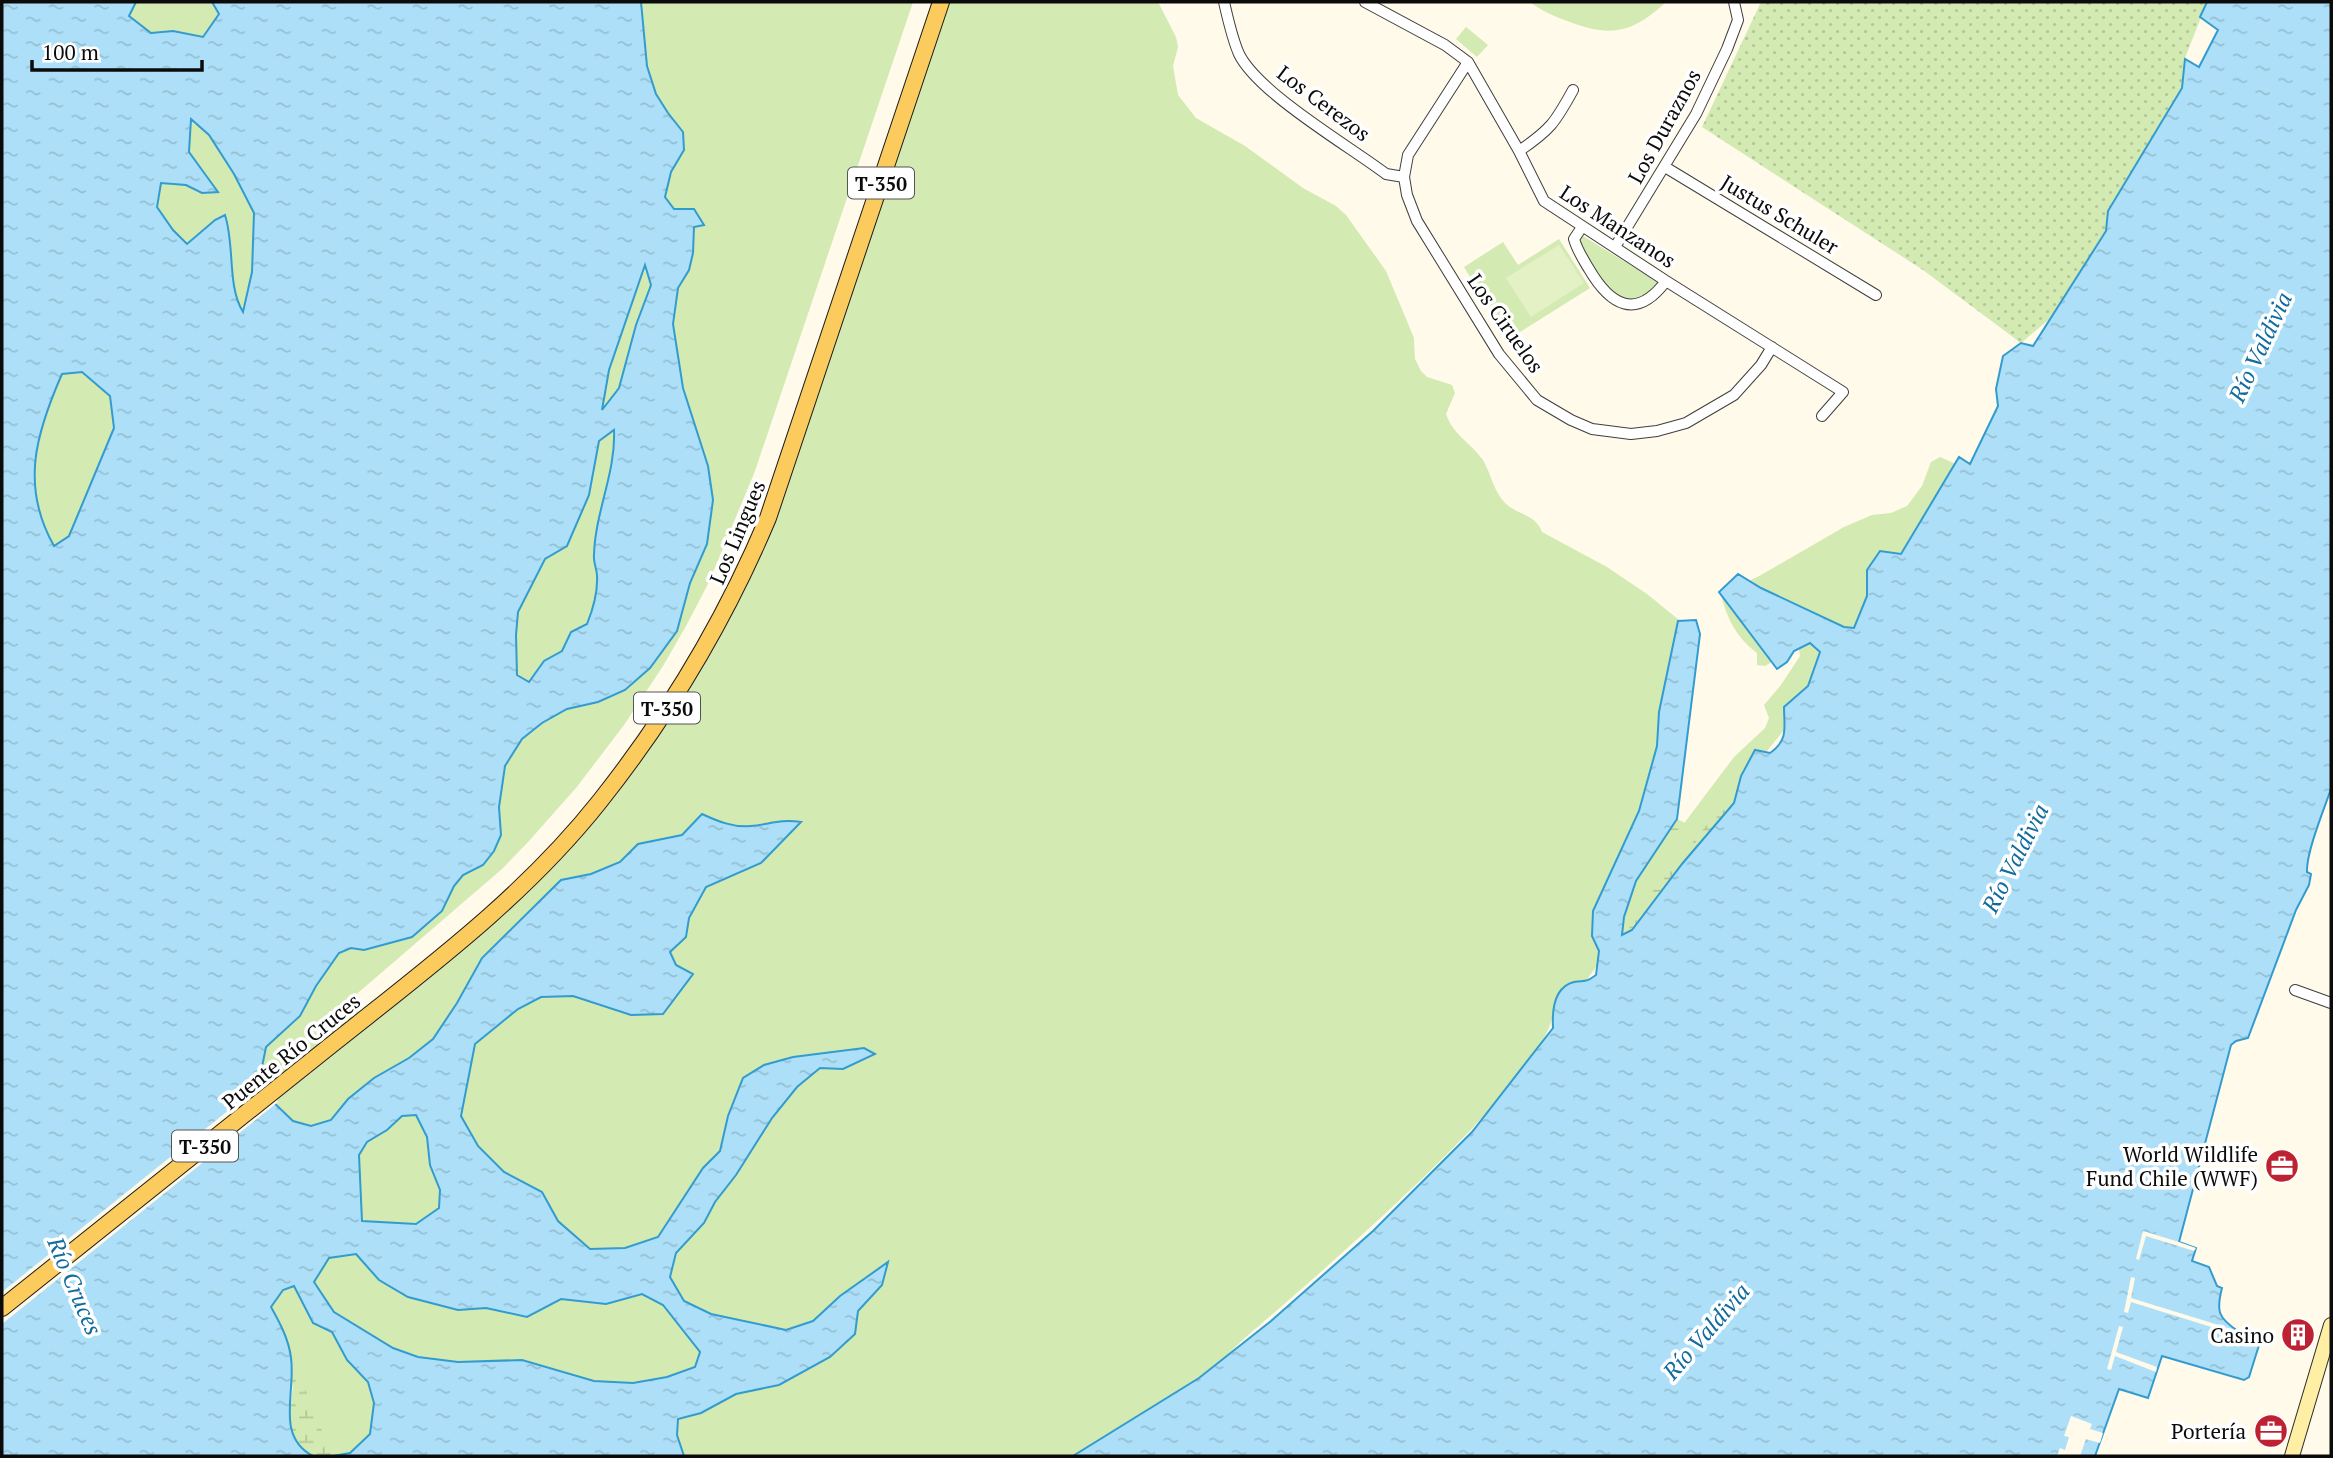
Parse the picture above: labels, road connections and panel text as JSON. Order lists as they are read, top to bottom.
{
  "streets": {
    "main road": ["T-350", "Los Lingues", "Puente Río Cruces"],
    "street": [
      "Los Cerezos",
      "Los Duraznos",
      "Justus Schuler",
      "Los Manzanos",
      "Los Ciruelos"
    ]
  },
  "crossings": [
    ["Los Cerezos", "Los Ciruelos"],
    ["Los Duraznos", "Justus Schuler"],
    ["Los Duraznos", "Los Manzanos"],
    ["Los Manzanos", "Los Ciruelos"],
    ["Los Lingues", "Puente Río Cruces"]
  ],
  "water": ["Río Valdivia", "Río Cruces"],
  "places": {
    "office": ["World Wildlife Fund Chile (WWF)", "Portería"],
    "building": ["Casino"]
  },
  "scale_bar": "100 m"
}
